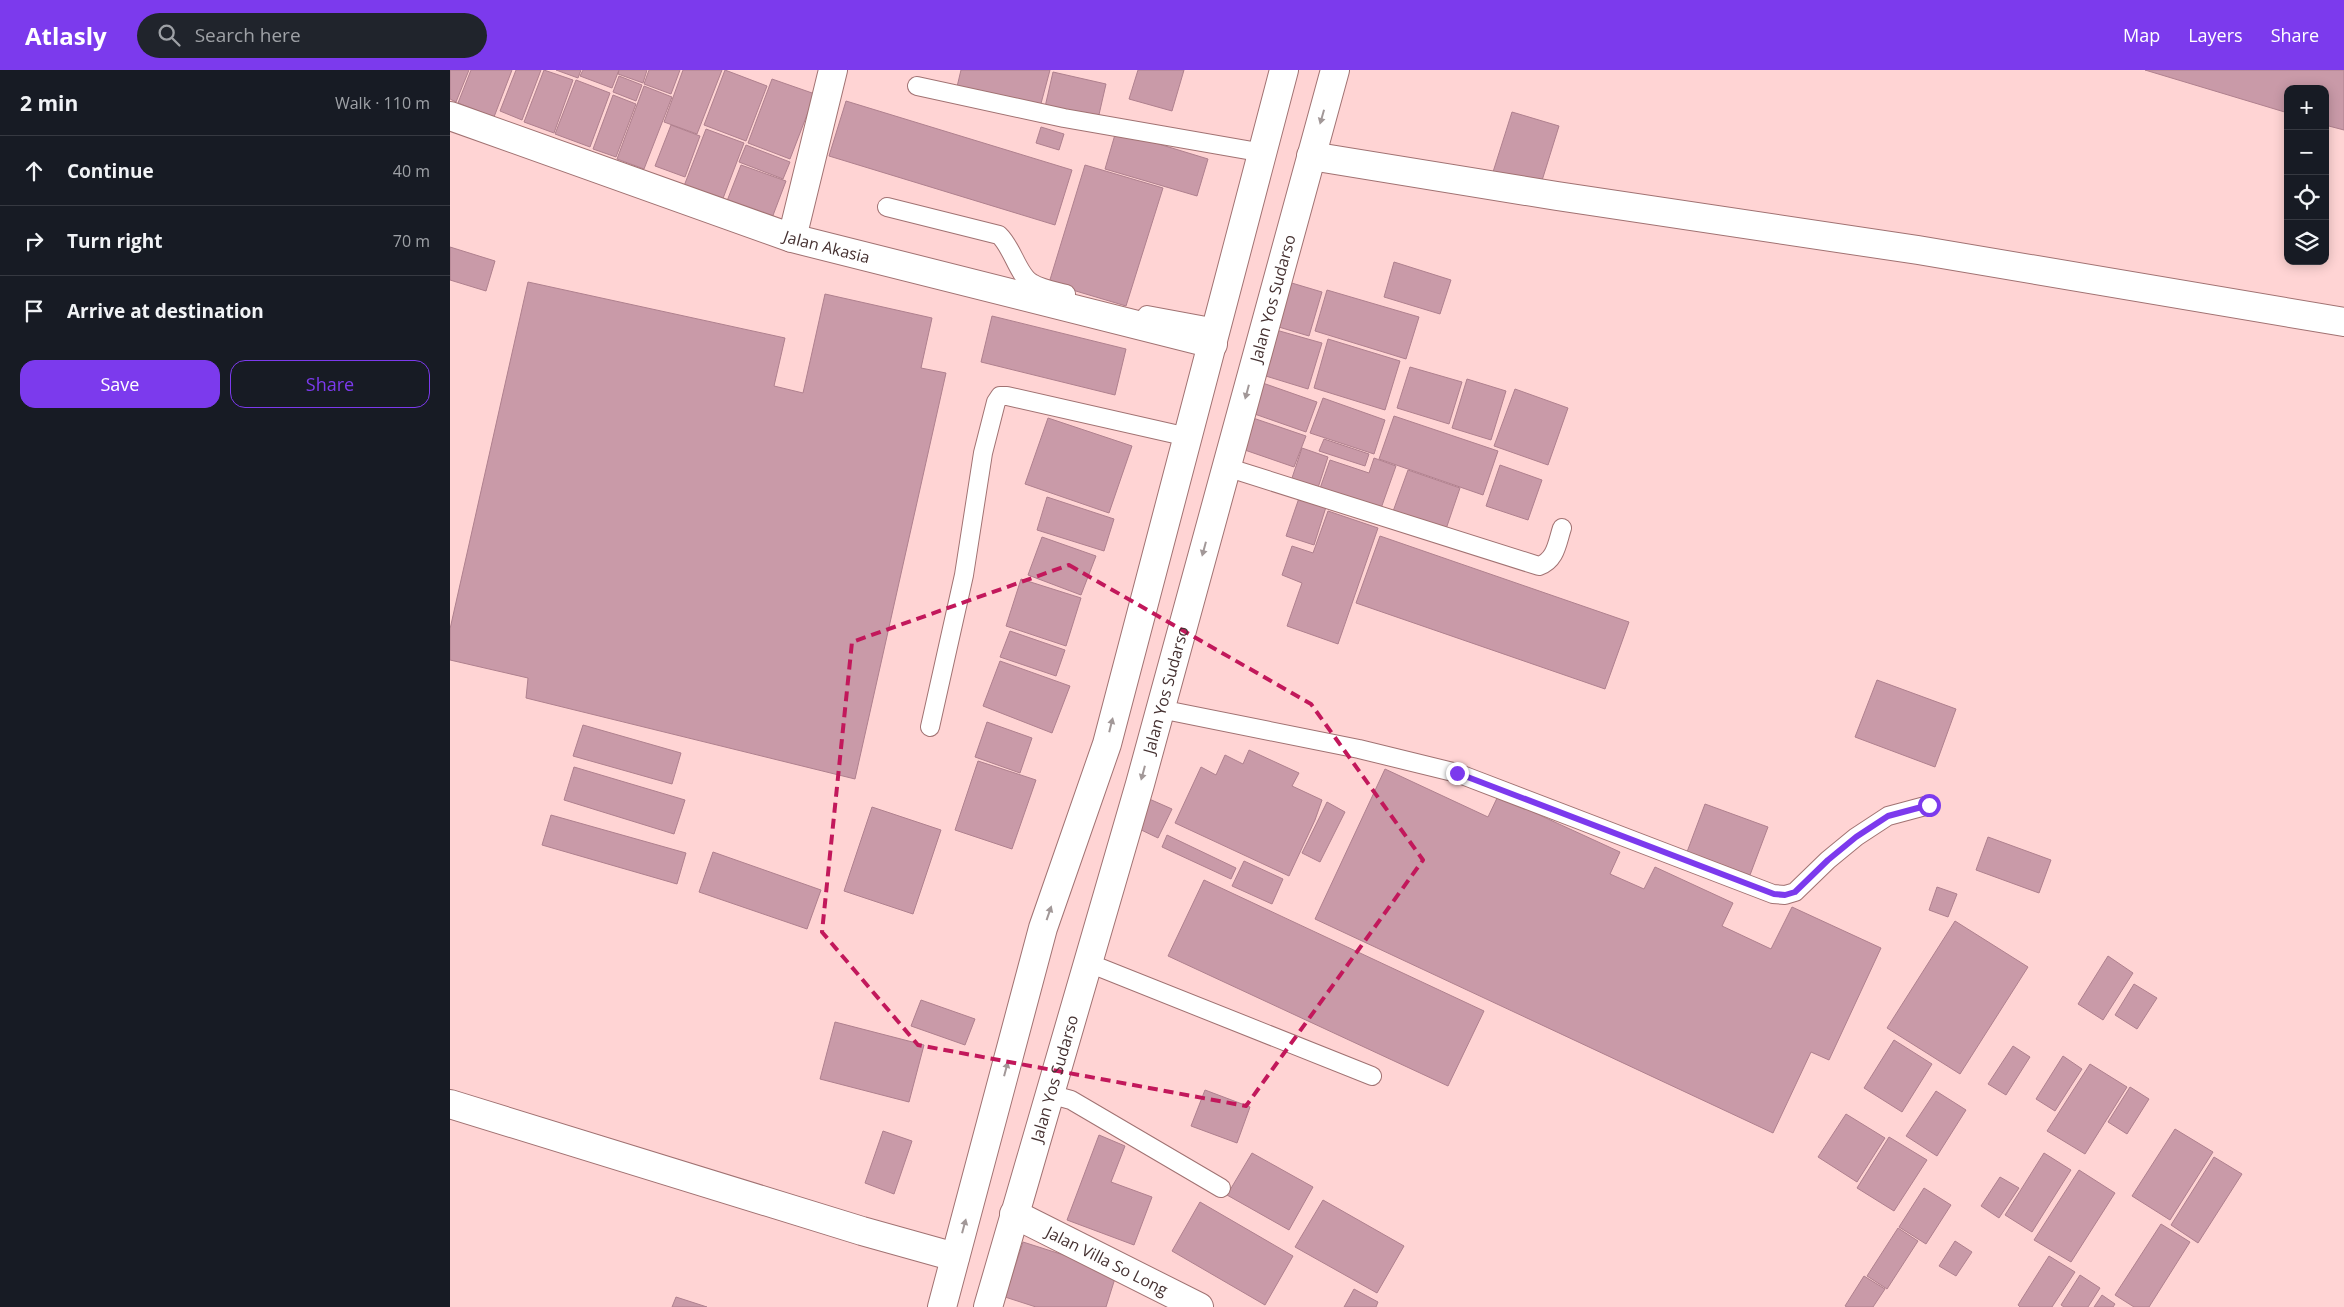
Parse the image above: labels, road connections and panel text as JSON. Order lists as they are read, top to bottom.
{
  "streets": {
    "main road": ["Jalan Akasia", "Jalan Yos Sudarso", "Jalan Villa So Long"]
  },
  "crossings": [
    ["Jalan Yos Sudarso", "Jalan Villa So Long"]
  ],
  "page": {
    "header": "Atlasly",
    "search": "Search here",
    "nav": ["Map", "Layers", "Share"],
    "heading": ["2 min", "Walk · 110 m"],
    "map_buttons": ["+", "−"],
    "list": [
      ["Continue", "40 m"],
      ["Turn right", "70 m"],
      "Arrive at destination"
    ],
    "buttons": ["Save", "Share"]
  }
}
